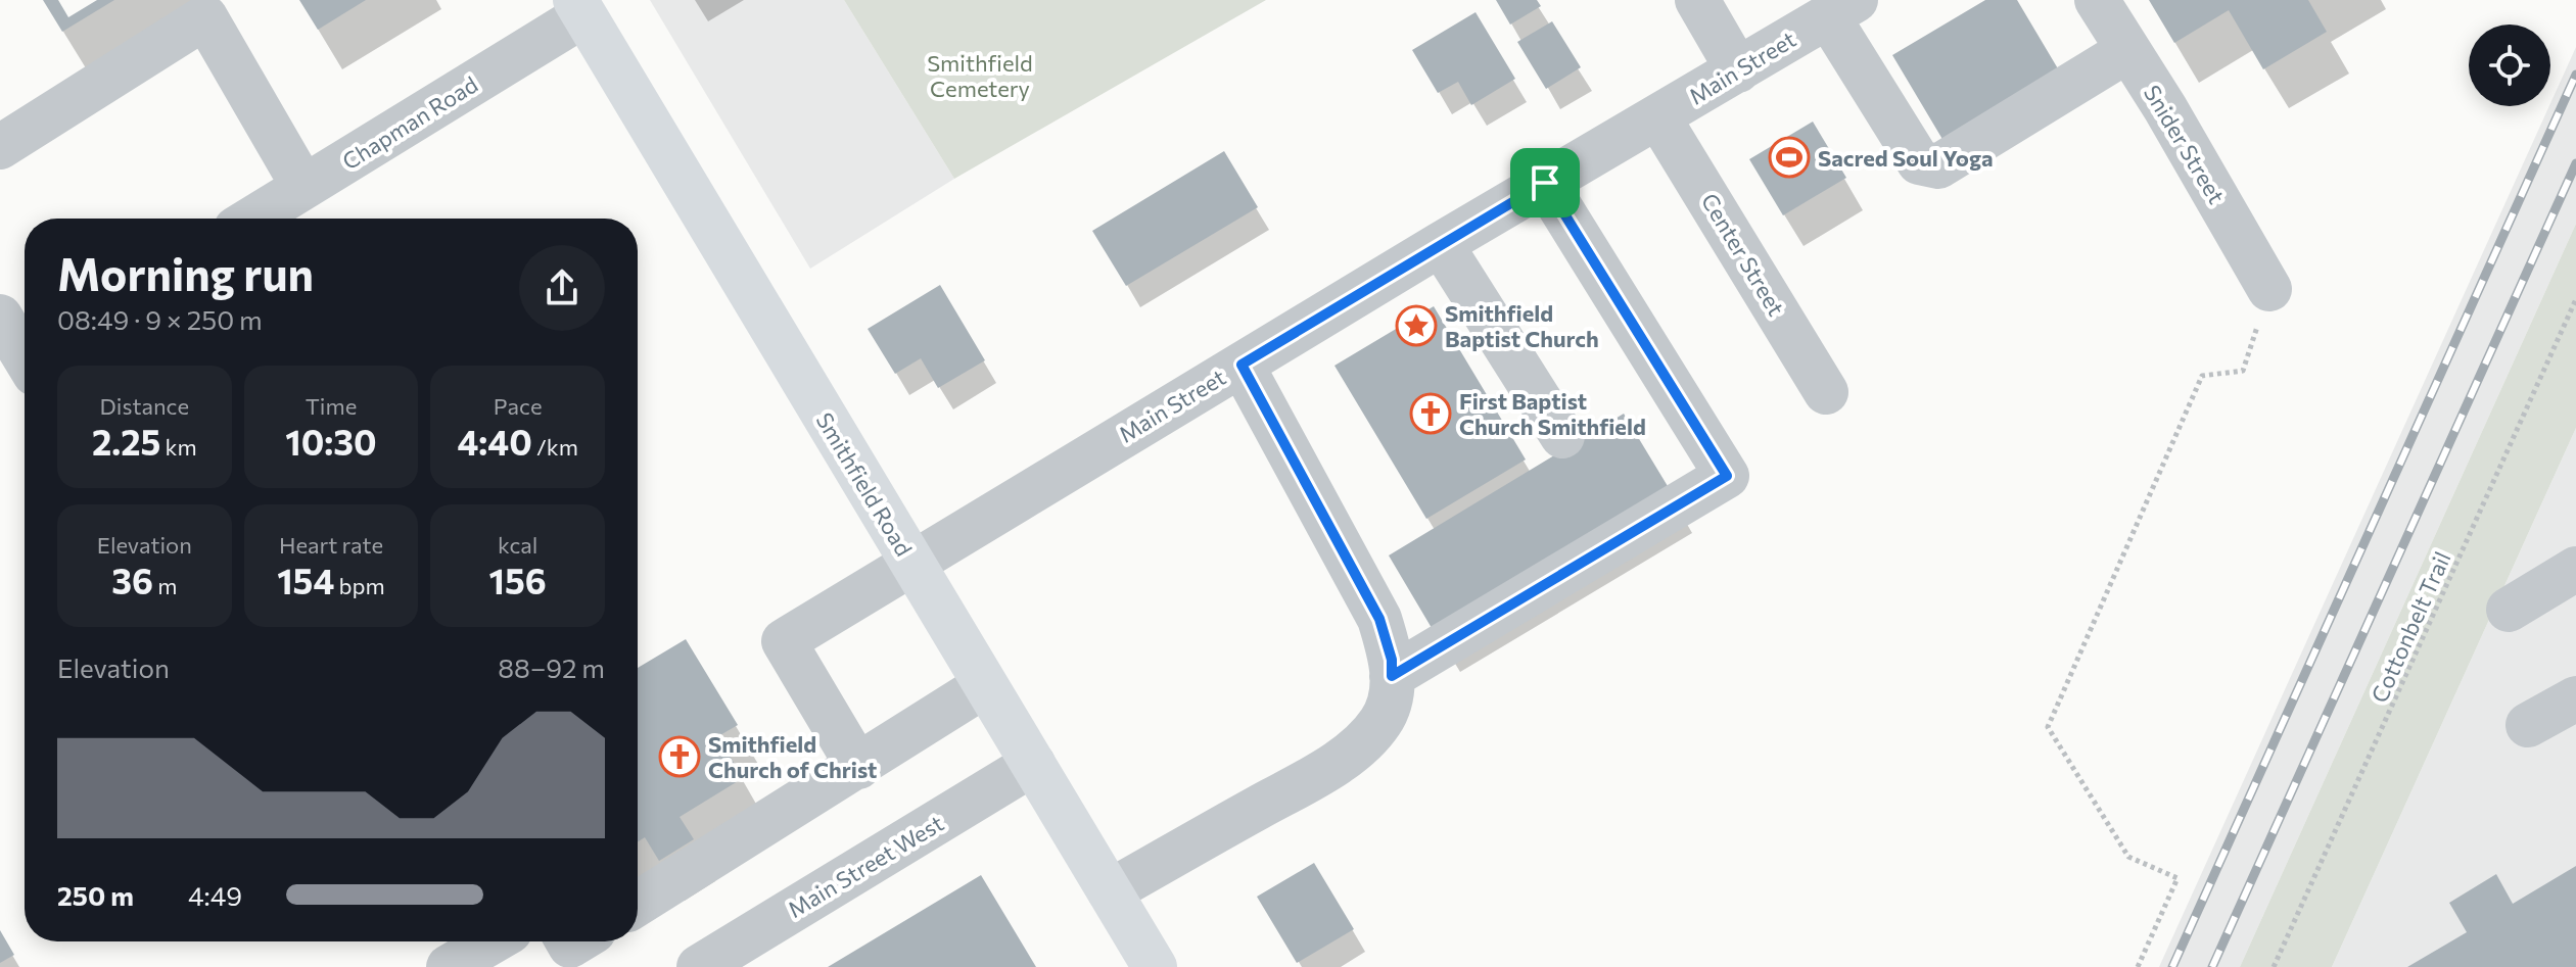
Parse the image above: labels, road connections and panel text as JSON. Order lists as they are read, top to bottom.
{
  "streets": {
    "main road": ["Smithfield Road"],
    "street": [
      "Main Street",
      "Chapman Road",
      "Snider Street",
      "Center Street",
      "Main Street West"
    ],
    "path": ["Cottonbelt Trail"]
  },
  "crossings": [
    ["Main Street", "Center Street"],
    ["Main Street", "Smithfield Road"],
    ["Chapman Road", "Smithfield Road"],
    ["Smithfield Road", "Main Street West"]
  ],
  "parks": ["Smithfield Cemetery"],
  "places": {
    "sports": ["Sacred Soul Yoga"],
    "place": ["Smithfield Baptist Church"],
    "church": ["First Baptist Church Smithfield", "Smithfield Church of Christ"]
  },
  "page": {
    "heading": ["Morning run", "08:49 · 9 × 250 m"],
    "stats": [
      ["Distance", "2.25 km"],
      ["Time", "10:30"],
      ["Pace", "4:40 /km"],
      ["Elevation", "36 m"],
      ["Heart rate", "154 bpm"],
      ["kcal", "156"]
    ],
    "chart": ["Elevation", "88–92 m"],
    "list": [
      {
        "name": "250 m",
        "note": "4:49"
      }
    ]
  }
}
